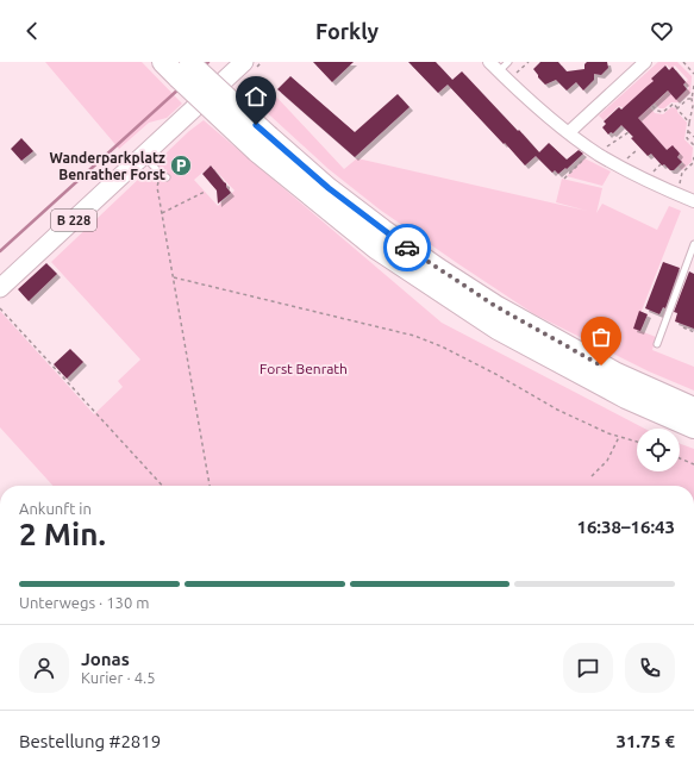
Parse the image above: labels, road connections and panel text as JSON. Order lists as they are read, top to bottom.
{
  "streets": {
    "main road": ["B 228"]
  },
  "parks": ["Forst Benrath"],
  "places": {
    "parking": ["Wanderparkplatz Benrather Forst"]
  },
  "page": {
    "header": "Forkly",
    "heading": ["2 Min.", "Ankunft in", "16:38–16:43"],
    "panel": [
      "Jonas",
      "Kurier · 4.5",
      "Bestellung #2819",
      "31.75 €"
    ],
    "bar": "Unterwegs · 130 m"
  }
}
